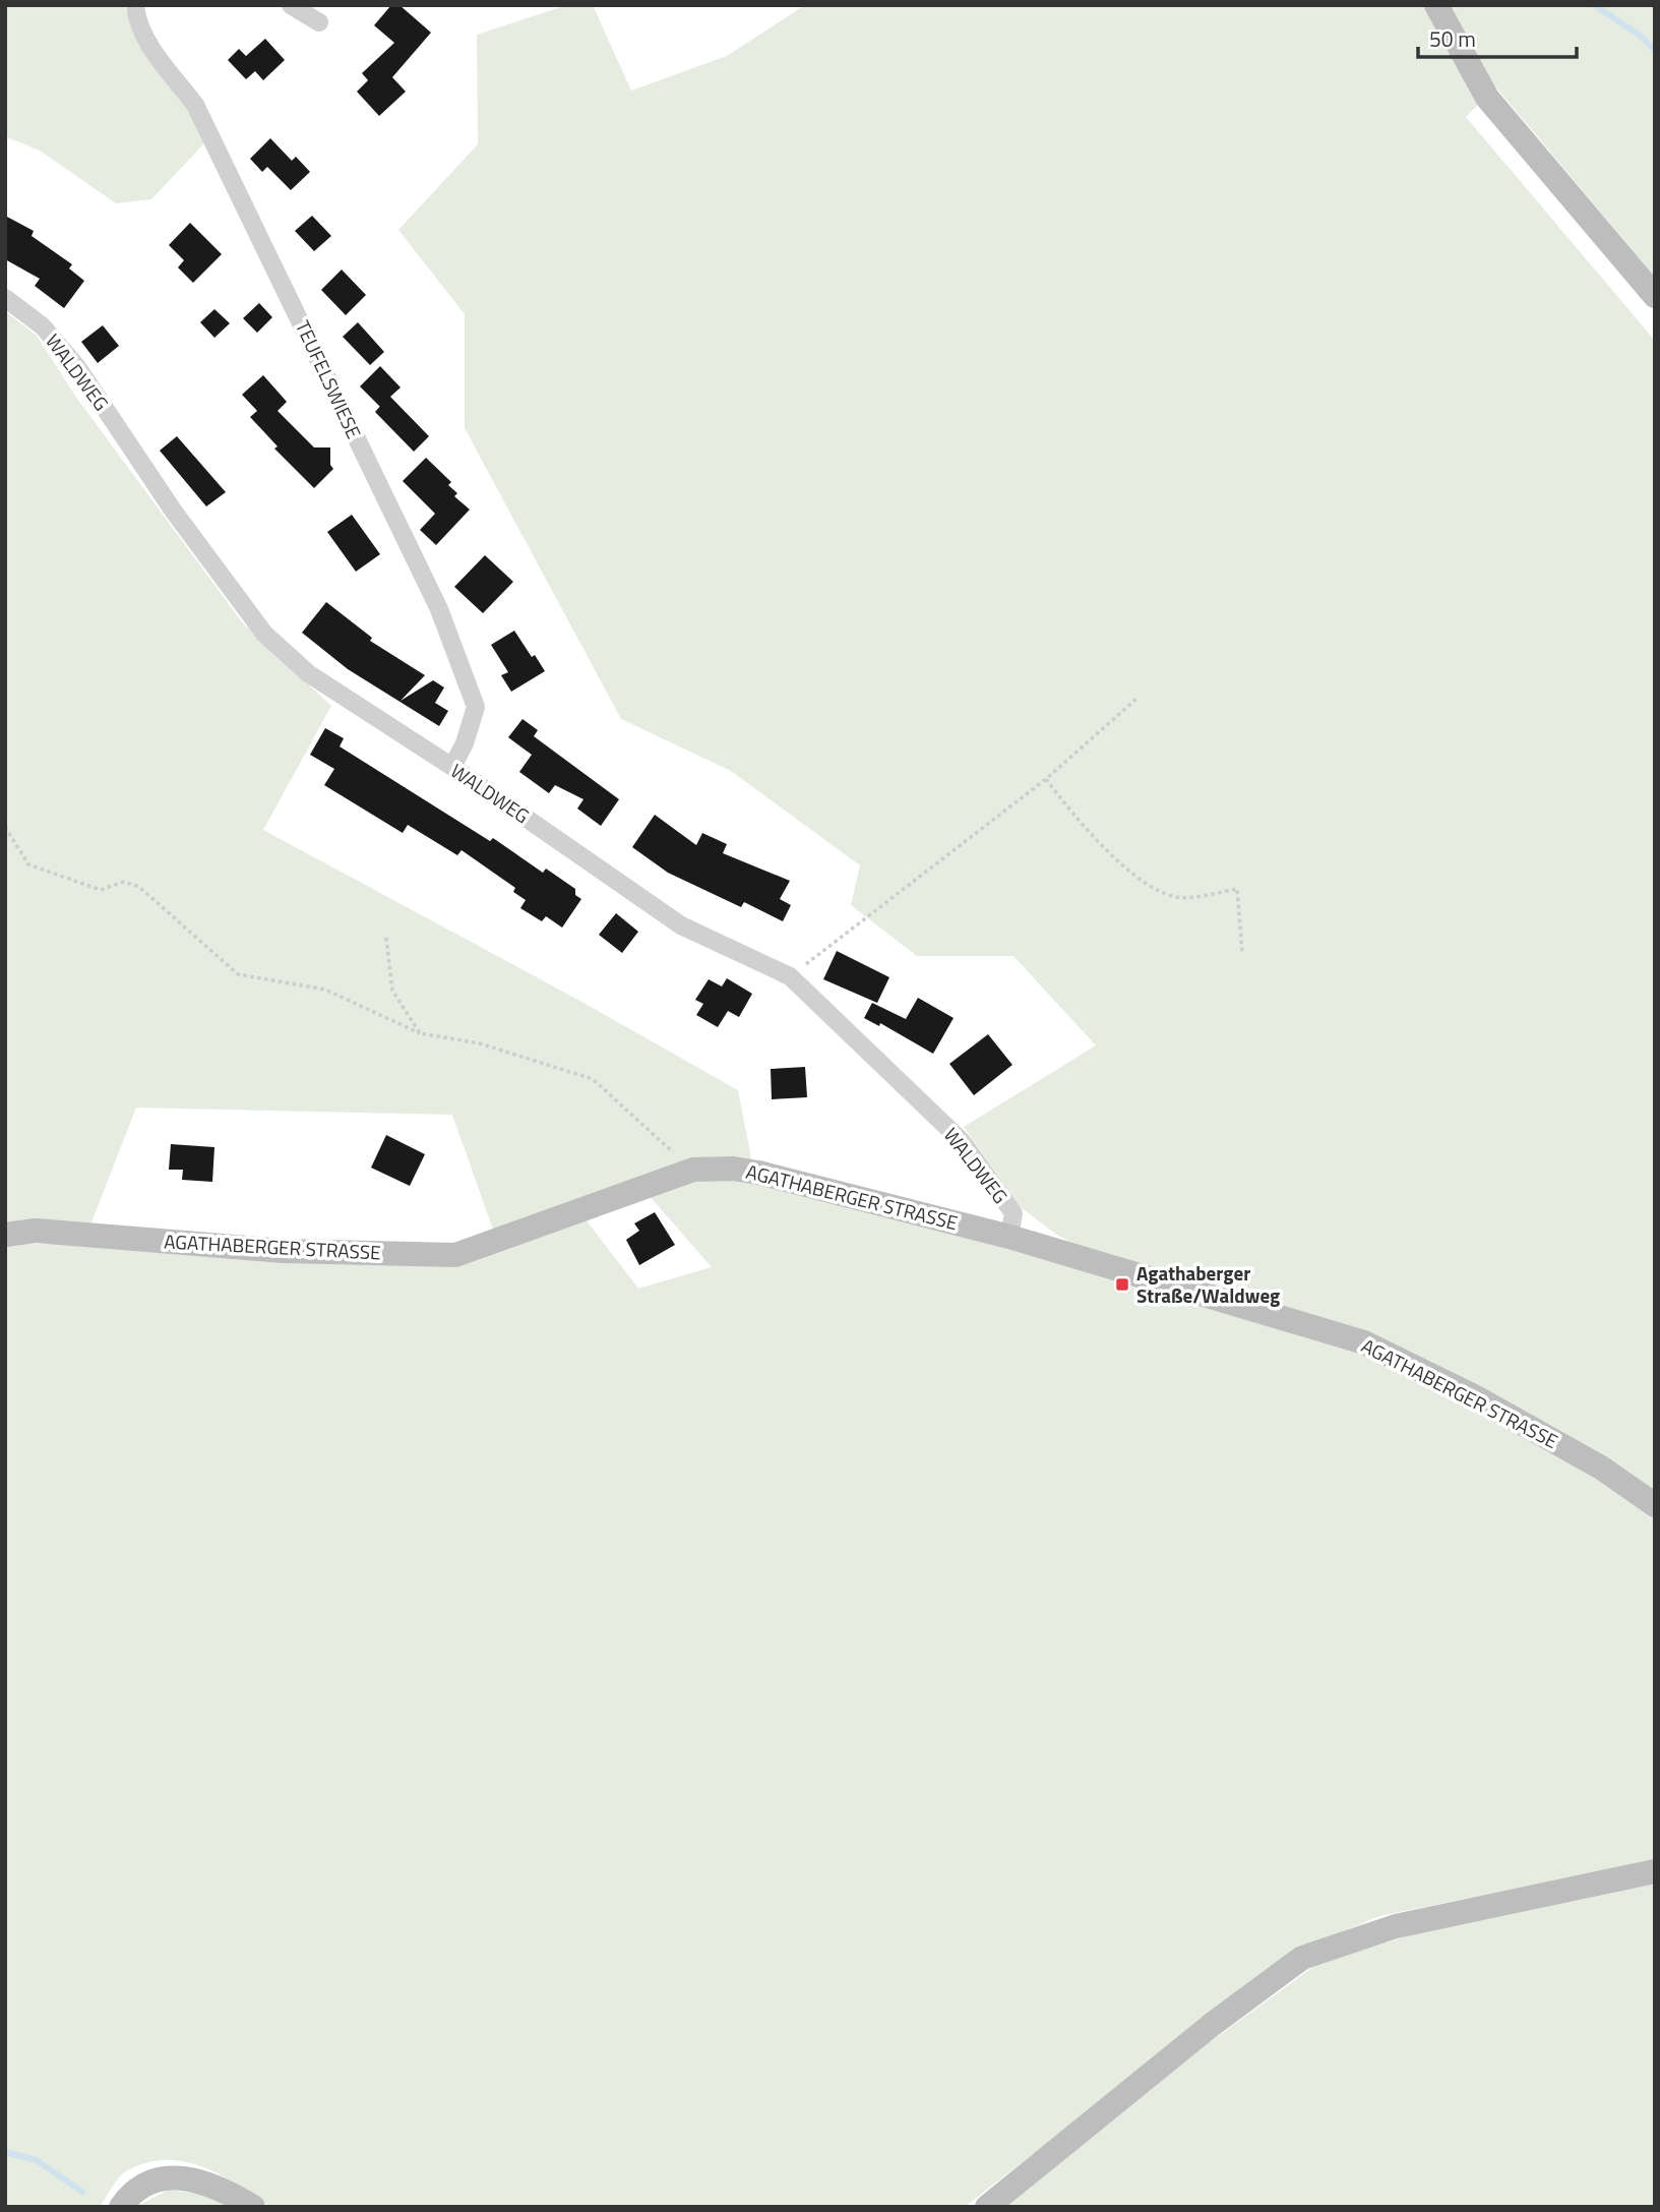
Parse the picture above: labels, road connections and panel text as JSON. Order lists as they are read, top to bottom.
{
  "streets": {
    "street": ["WALDWEG", "TEUFELSWIESE", "AGATHABERGER STRASSE"]
  },
  "crossings": [
    ["WALDWEG", "TEUFELSWIESE"],
    ["WALDWEG", "AGATHABERGER STRASSE"]
  ],
  "places": {
    "transit": ["Agathaberger Straße/Waldweg"]
  },
  "scale_bar": "50 m"
}
